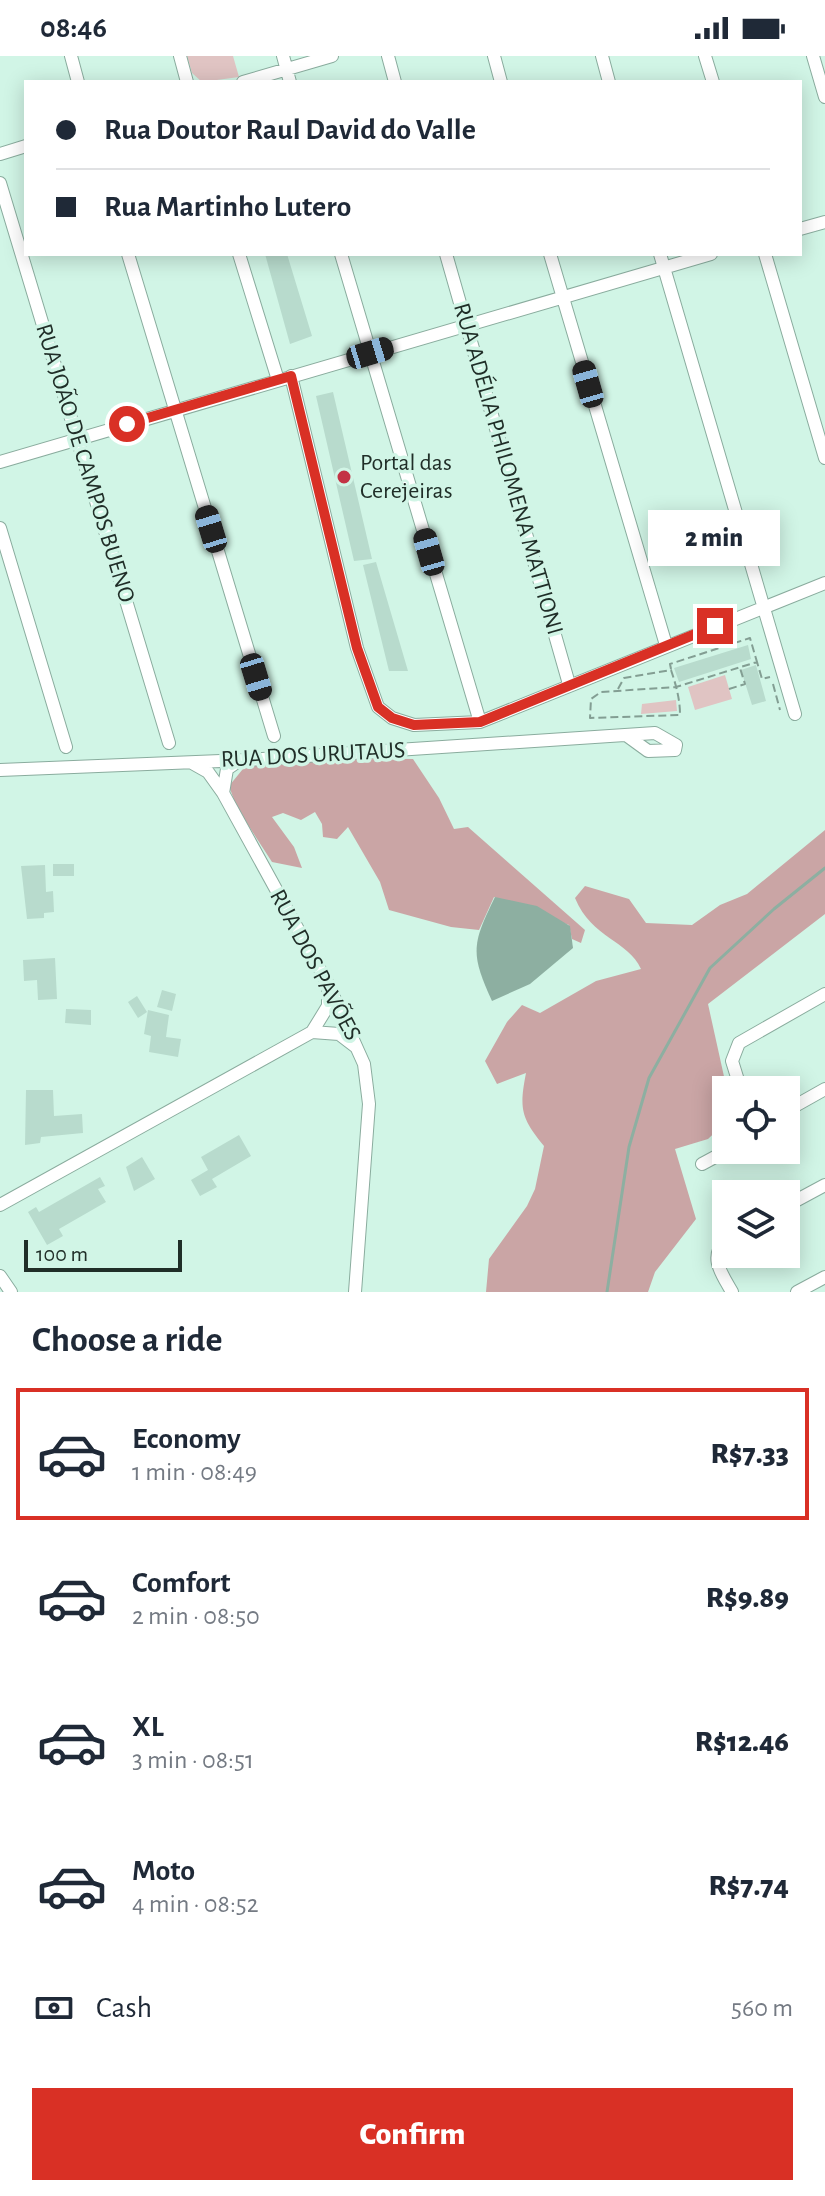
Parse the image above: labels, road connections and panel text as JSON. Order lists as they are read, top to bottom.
{
  "streets": {
    "street": [
      "RUA JOÃO DE CAMPOS BUENO",
      "RUA ADÉLIA PHILOMENA MATTIONI",
      "RUA DOS URUTAUS",
      "RUA DOS PAVÕES"
    ]
  },
  "crossings": [
    ["RUA DOS URUTAUS", "RUA DOS PAVÕES"]
  ],
  "places": ["Portal das Cerejeiras"],
  "scale_bar": "100 m",
  "page": {
    "status": "08:46",
    "banner": ["Rua Doutor Raul David do Valle", "Rua Martinho Lutero"],
    "bubble": "2 min",
    "scale": "100 m",
    "heading": "Choose a ride",
    "list": [
      {
        "name": "Economy",
        "note": "1 min · 08:49",
        "value": "R$7.33"
      },
      {
        "name": "Comfort",
        "note": "2 min · 08:50",
        "value": "R$9.89"
      },
      {
        "name": "XL",
        "note": "3 min · 08:51",
        "value": "R$12.46"
      },
      {
        "name": "Moto",
        "note": "4 min · 08:52",
        "value": "R$7.74"
      }
    ],
    "pay": ["Cash", "560 m"],
    "buttons": "Confirm"
  }
}
